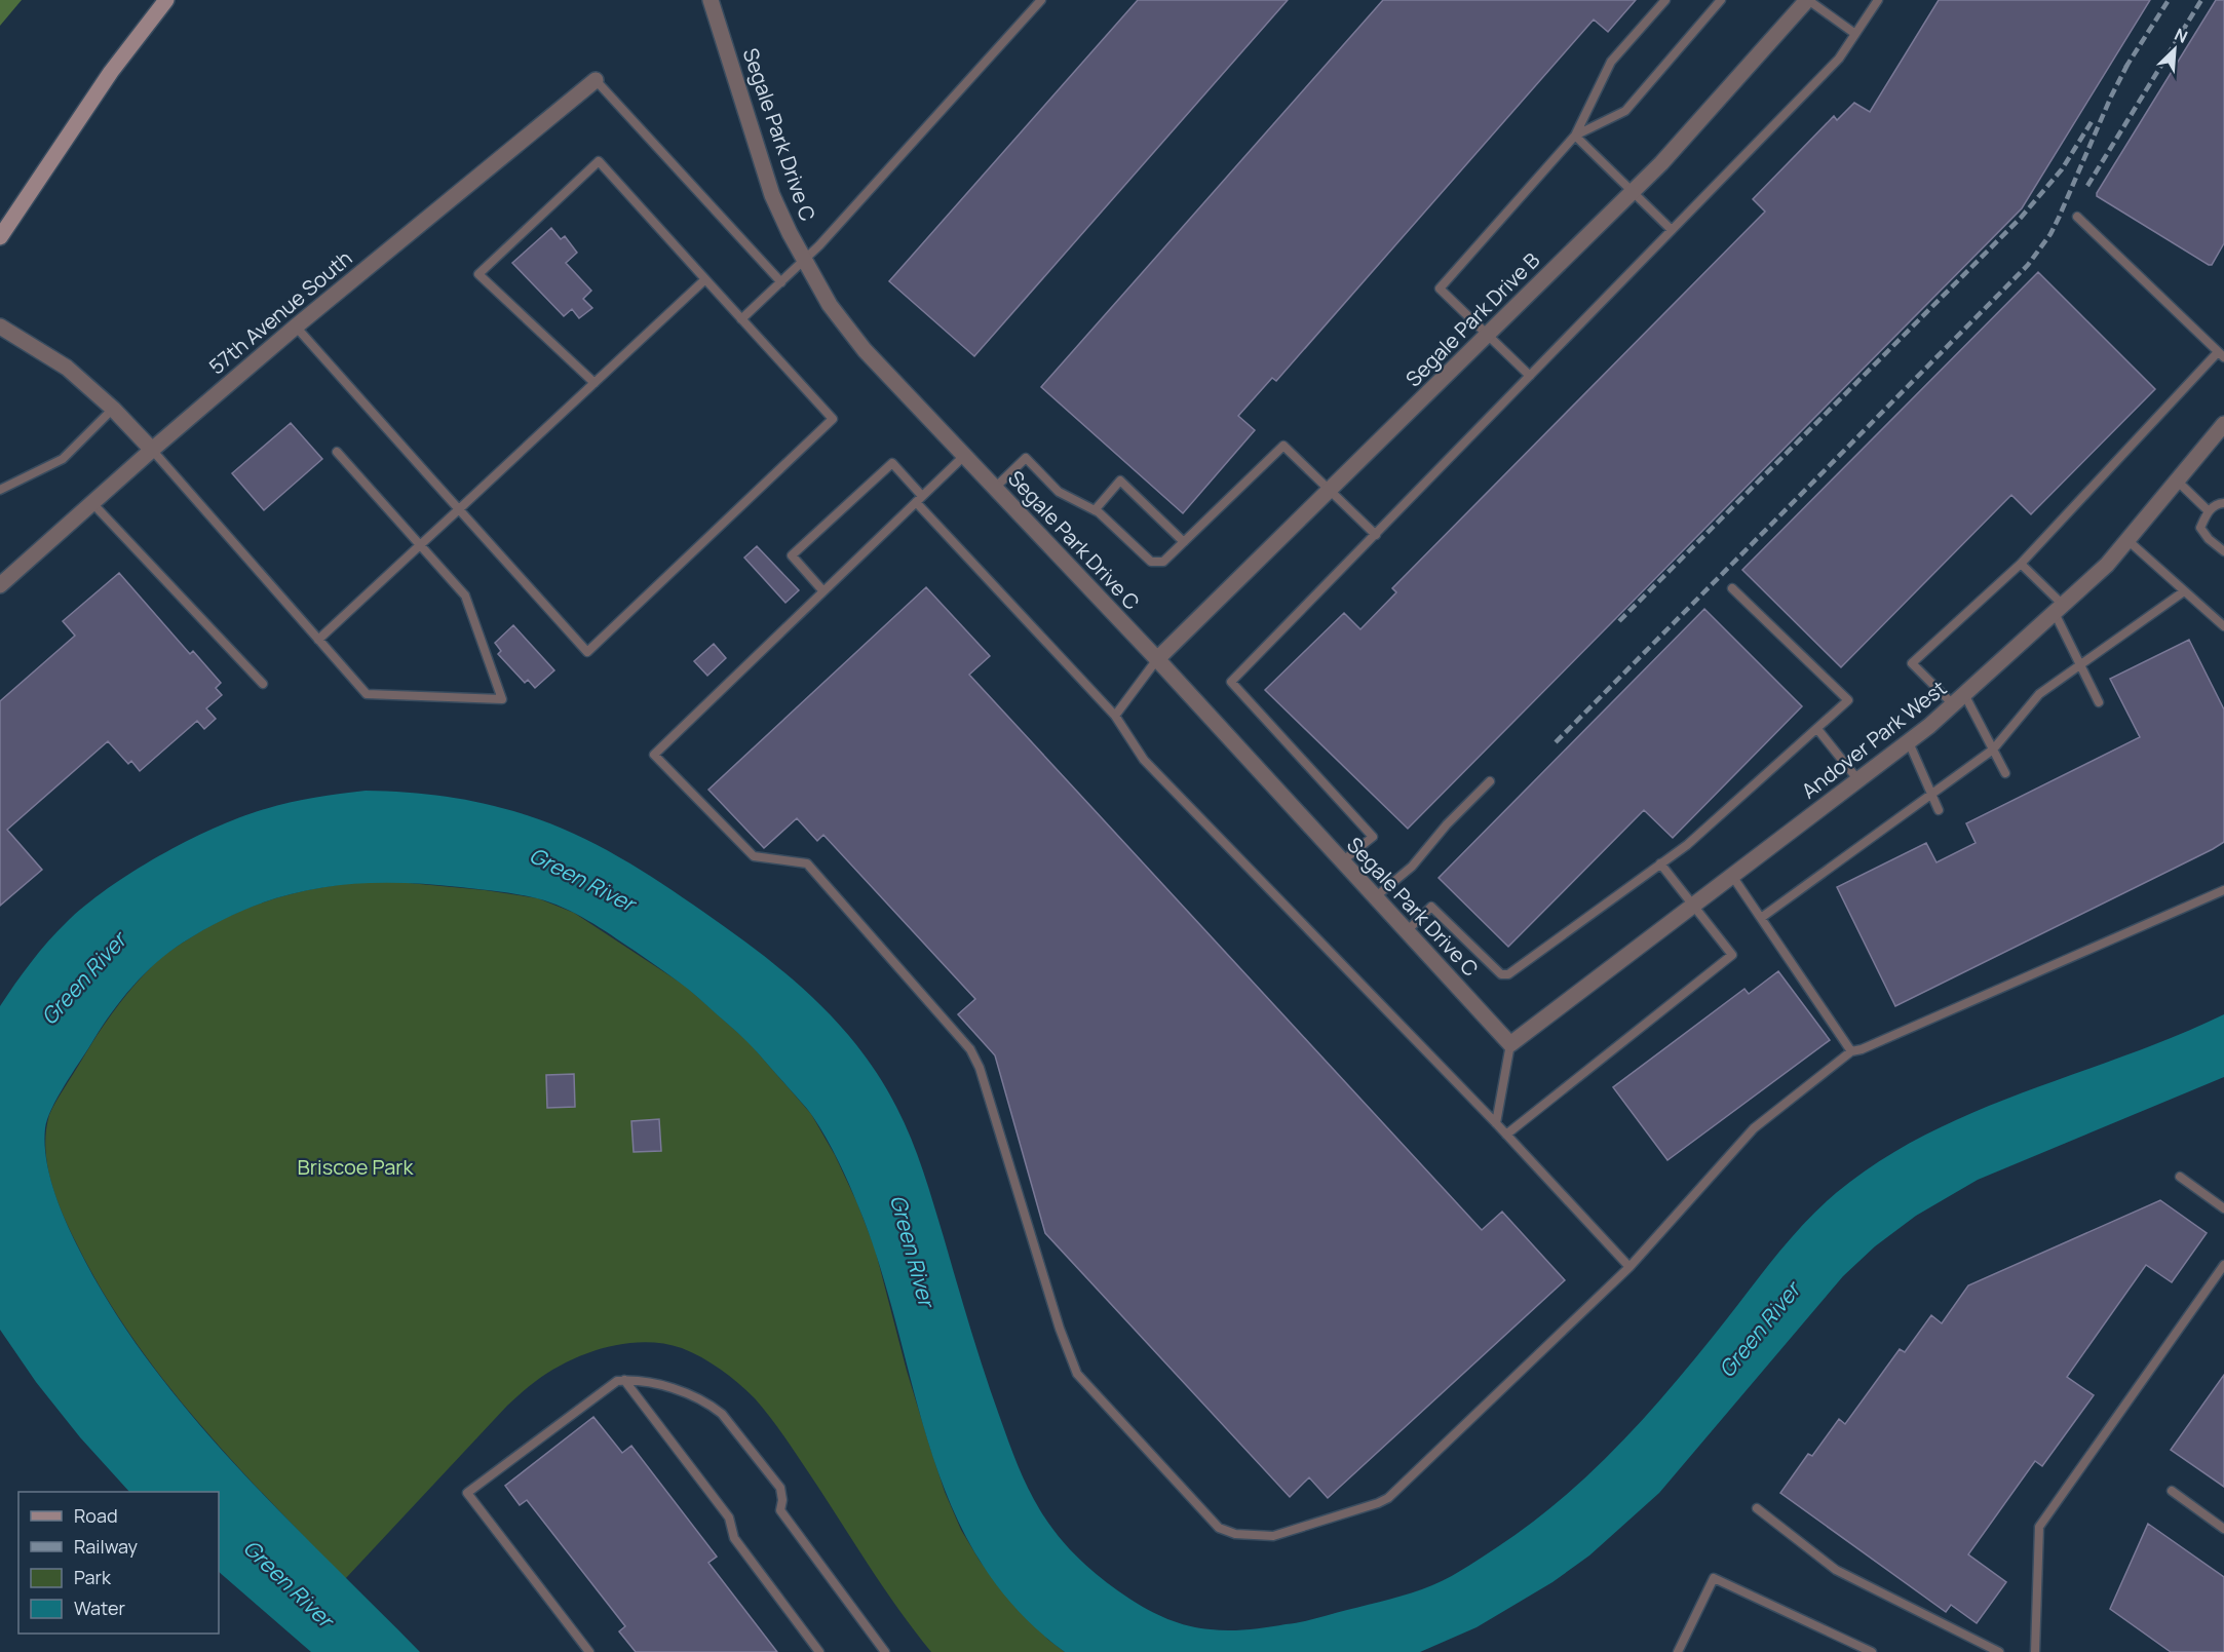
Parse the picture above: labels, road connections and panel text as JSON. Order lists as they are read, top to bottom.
{
  "streets": {
    "street": [
      "Segale Park Drive C",
      "57th Avenue South",
      "Segale Park Drive B",
      "Andover Park West"
    ]
  },
  "crossings": [
    ["Segale Park Drive C", "Segale Park Drive B"],
    ["Segale Park Drive C", "Andover Park West"]
  ],
  "water": ["Green River"],
  "parks": ["Briscoe Park"],
  "legend": [
    "Road",
    "Railway",
    "Park",
    "Water"
  ],
  "north": "top right"
}
